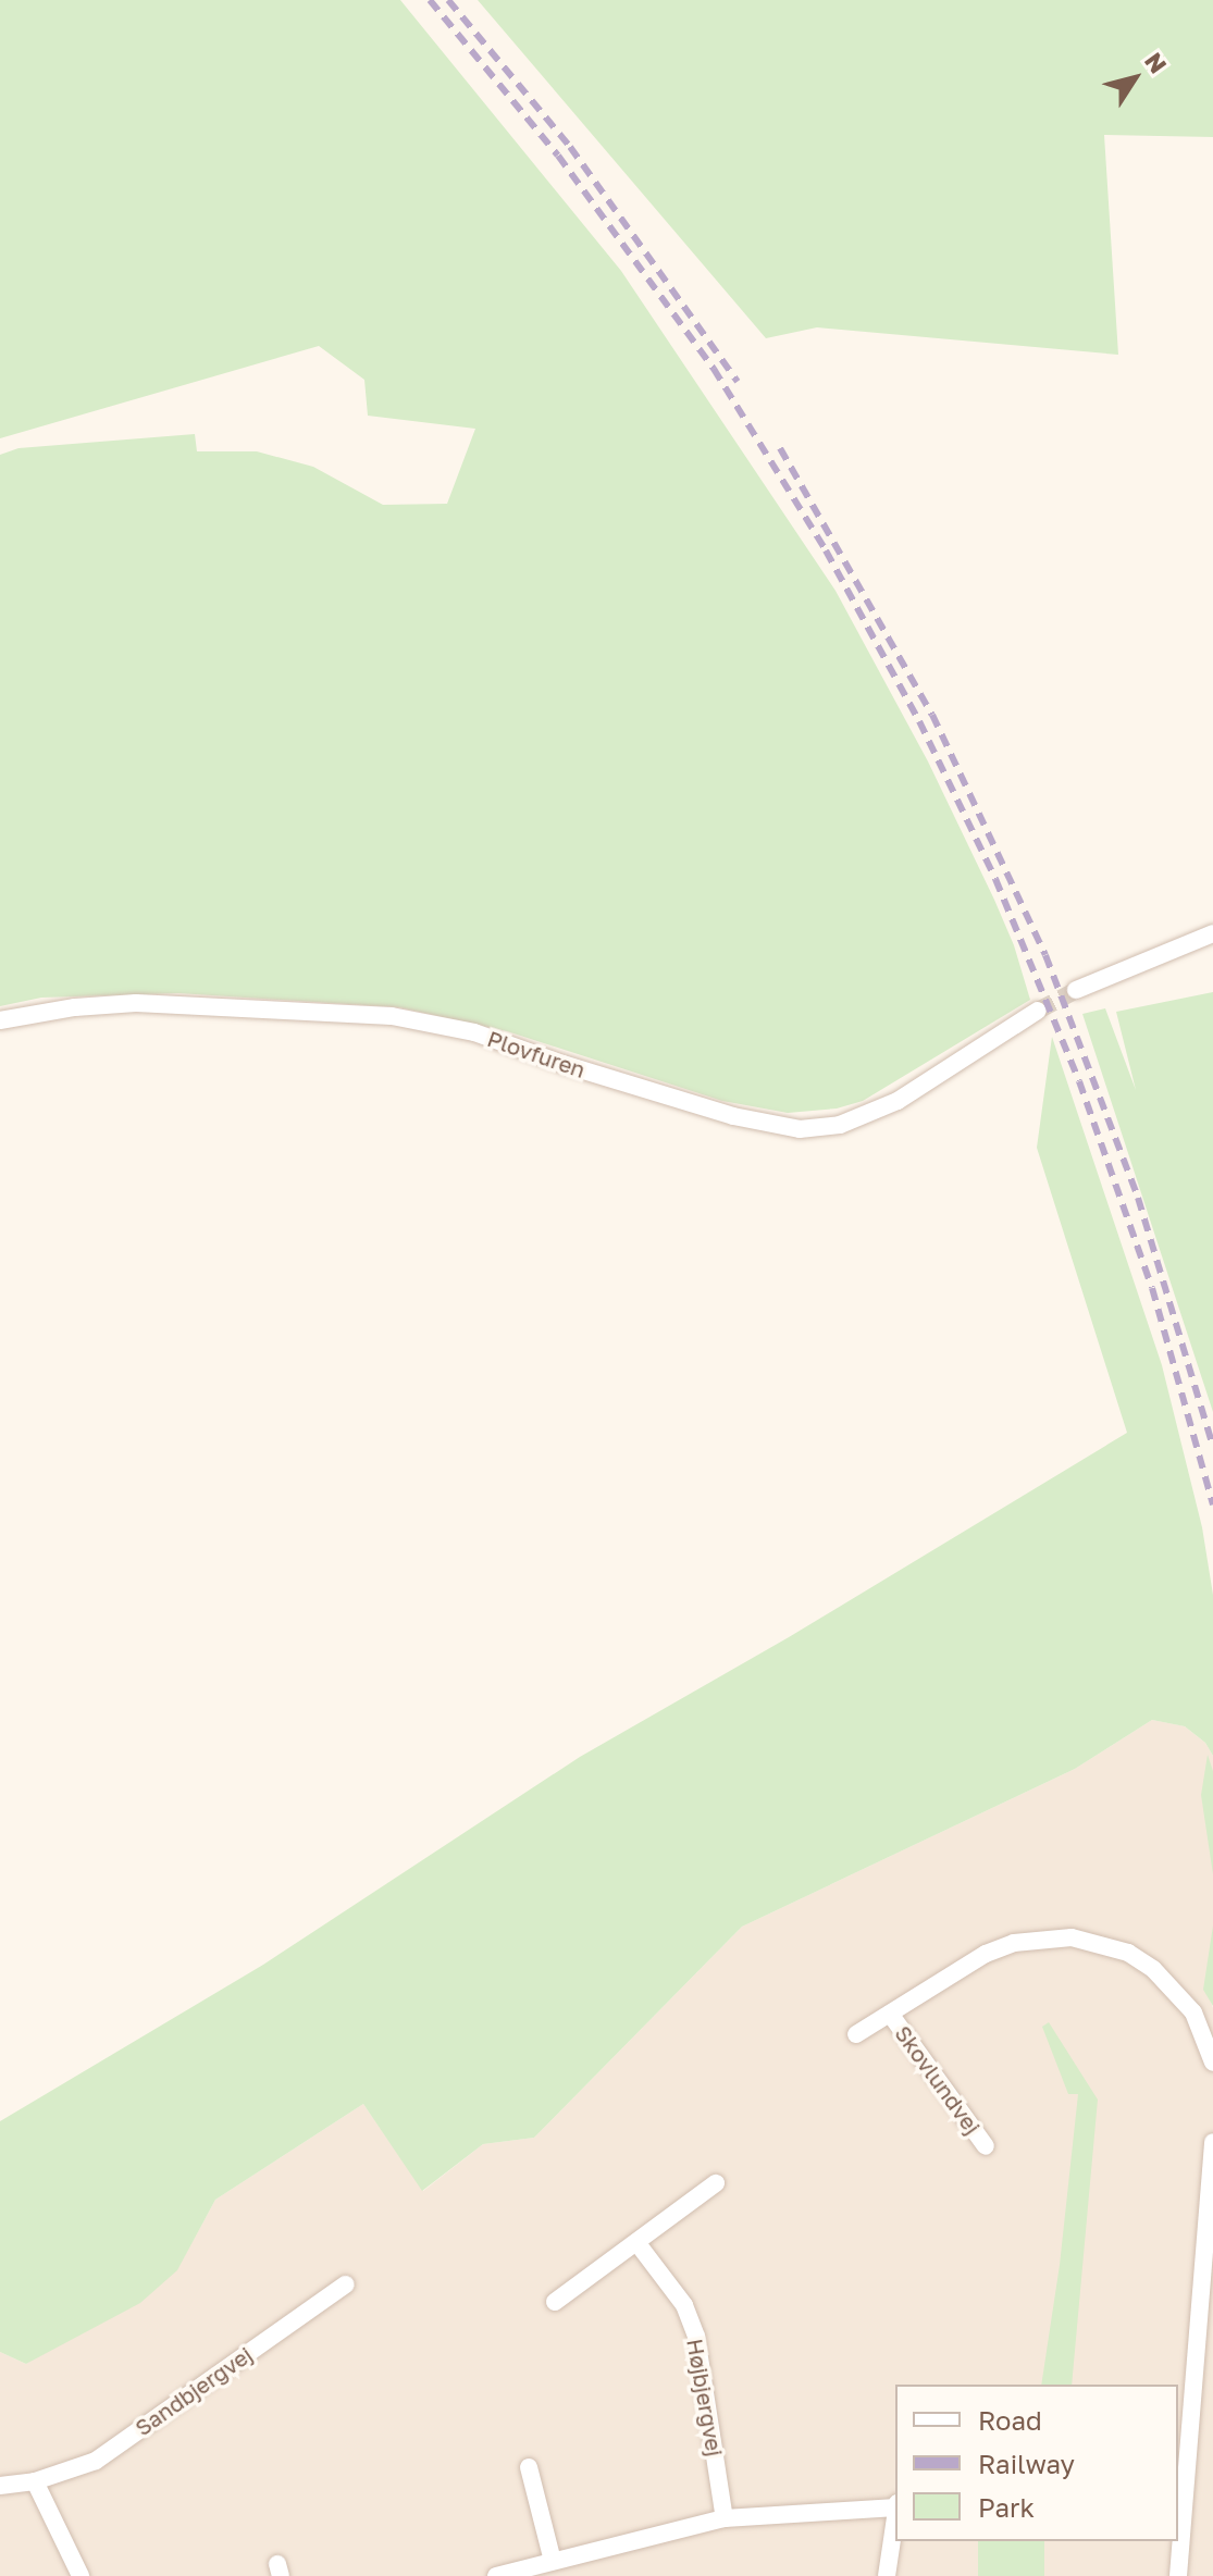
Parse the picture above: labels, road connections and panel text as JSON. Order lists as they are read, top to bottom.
{
  "streets": {
    "street": [
      "Plovfuren",
      "Skovlundvej",
      "Sandbjergvej",
      "Højbjergvej"
    ]
  },
  "legend": ["Road", "Railway", "Park"],
  "north": "top right"
}
